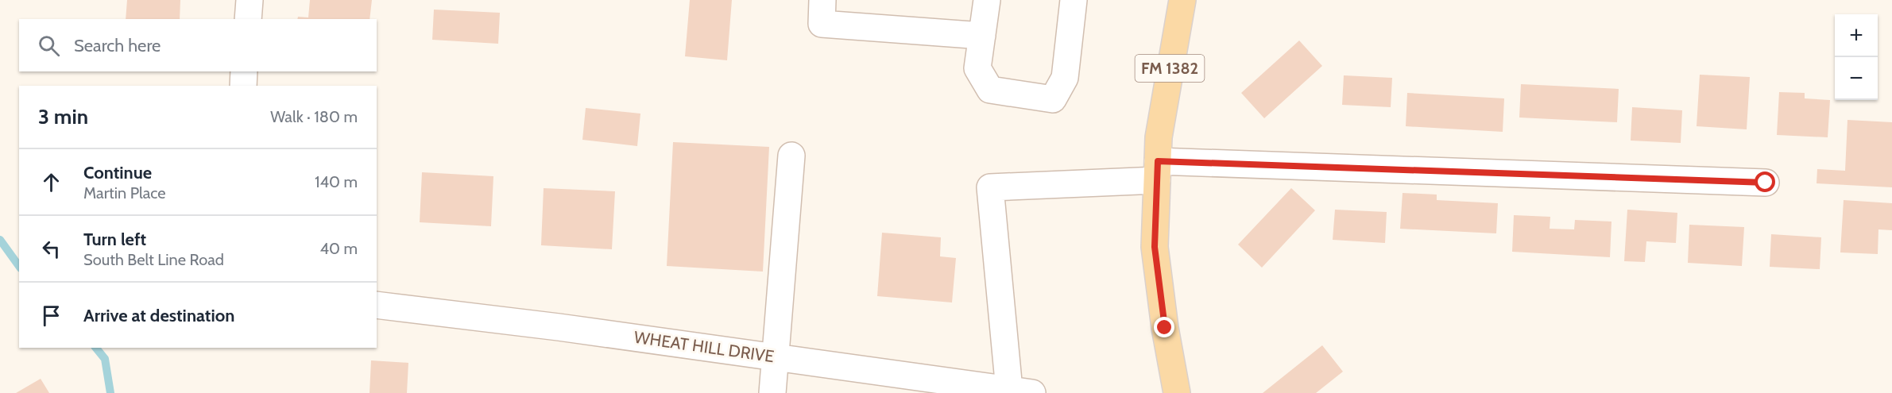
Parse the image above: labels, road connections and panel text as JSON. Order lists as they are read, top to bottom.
{
  "streets": {
    "main road": ["FM 1382"],
    "street": ["WHEAT HILL DRIVE"]
  },
  "page": {
    "map_buttons": ["+", "−"],
    "search": "Search here",
    "heading": ["3 min", "Walk · 180 m"],
    "list": [
      ["Continue", "Martin Place", "140 m"],
      ["Turn left", "South Belt Line Road", "40 m"],
      "Arrive at destination"
    ]
  }
}
